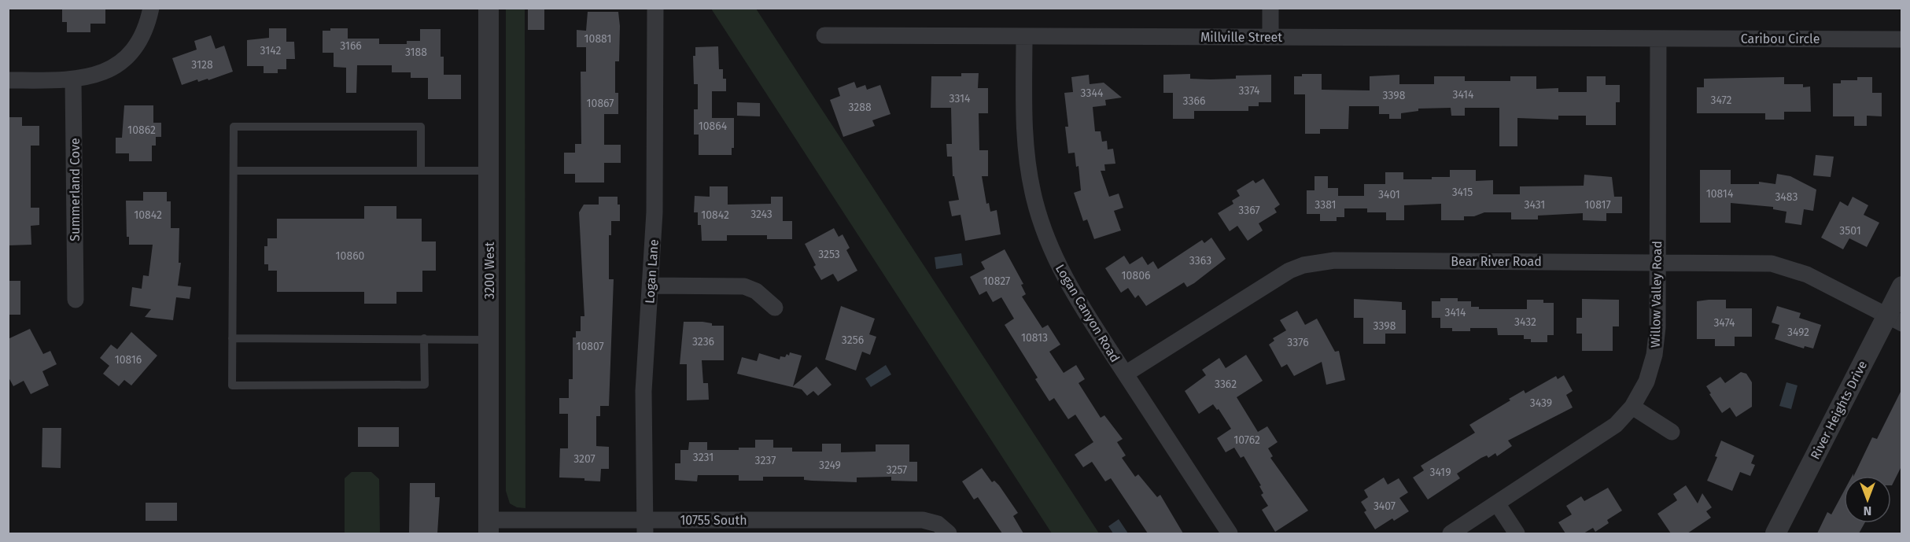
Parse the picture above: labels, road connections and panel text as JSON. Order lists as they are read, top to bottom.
{
  "streets": {
    "street": [
      "Millville Street",
      "Caribou Circle",
      "Summerland Cove",
      "Bear River Road",
      "3200 West",
      "Logan Lane",
      "Willow Valley Road",
      "Logan Canyon Road",
      "River Heights Drive",
      "10755 South"
    ]
  },
  "crossings": [
    ["Millville Street", "Caribou Circle"],
    ["Millville Street", "Willow Valley Road"],
    ["Millville Street", "Logan Canyon Road"],
    ["Caribou Circle", "Willow Valley Road"],
    ["Bear River Road", "Willow Valley Road"],
    ["Bear River Road", "Logan Canyon Road"],
    ["Bear River Road", "River Heights Drive"],
    ["3200 West", "10755 South"],
    ["Logan Lane", "10755 South"]
  ],
  "house_numbers": [
    "10881",
    "3166",
    "3142",
    "3188",
    "3128",
    "3374",
    "3344",
    "3414",
    "3398",
    "3314",
    "3472",
    "3366",
    "10867",
    "3288",
    "10864",
    "10862",
    "3415",
    "10814",
    "3401",
    "3483",
    "3381",
    "3431",
    "10817",
    "3367",
    "3243",
    "10842",
    "10842",
    "3501",
    "3253",
    "10860",
    "3363",
    "10806",
    "10827",
    "3414",
    "3432",
    "3474",
    "3398",
    "3492",
    "10813",
    "3256",
    "3236",
    "3376",
    "10807",
    "10816",
    "3362",
    "3439",
    "10762",
    "3231",
    "3207",
    "3237",
    "3249",
    "3257",
    "3419",
    "3407"
  ],
  "north": "bottom"
}
